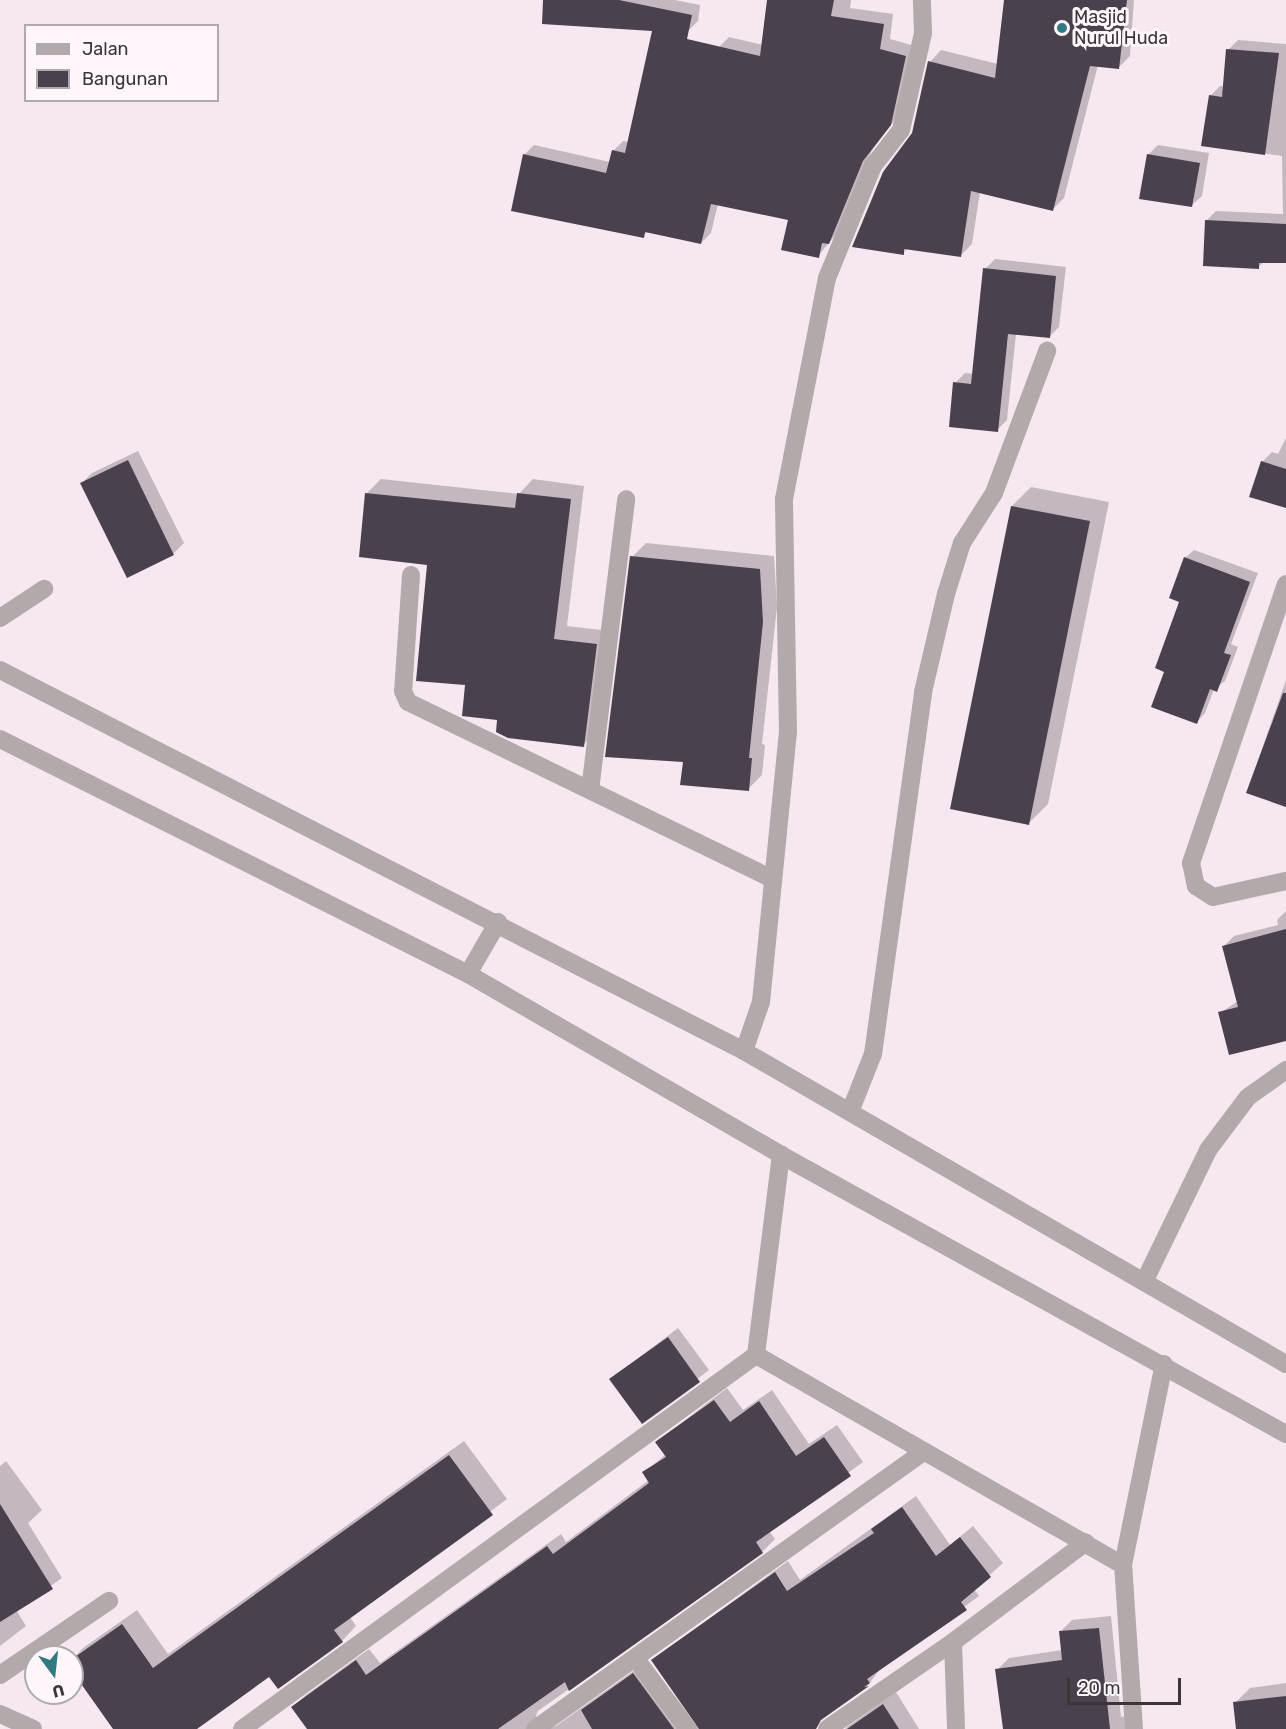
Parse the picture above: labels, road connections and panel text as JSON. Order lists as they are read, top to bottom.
{
  "places": ["Masjid Nurul Huda"],
  "legend": ["Jalan", "Bangunan"],
  "scale_bar": "20 m",
  "north": "bottom"
}
